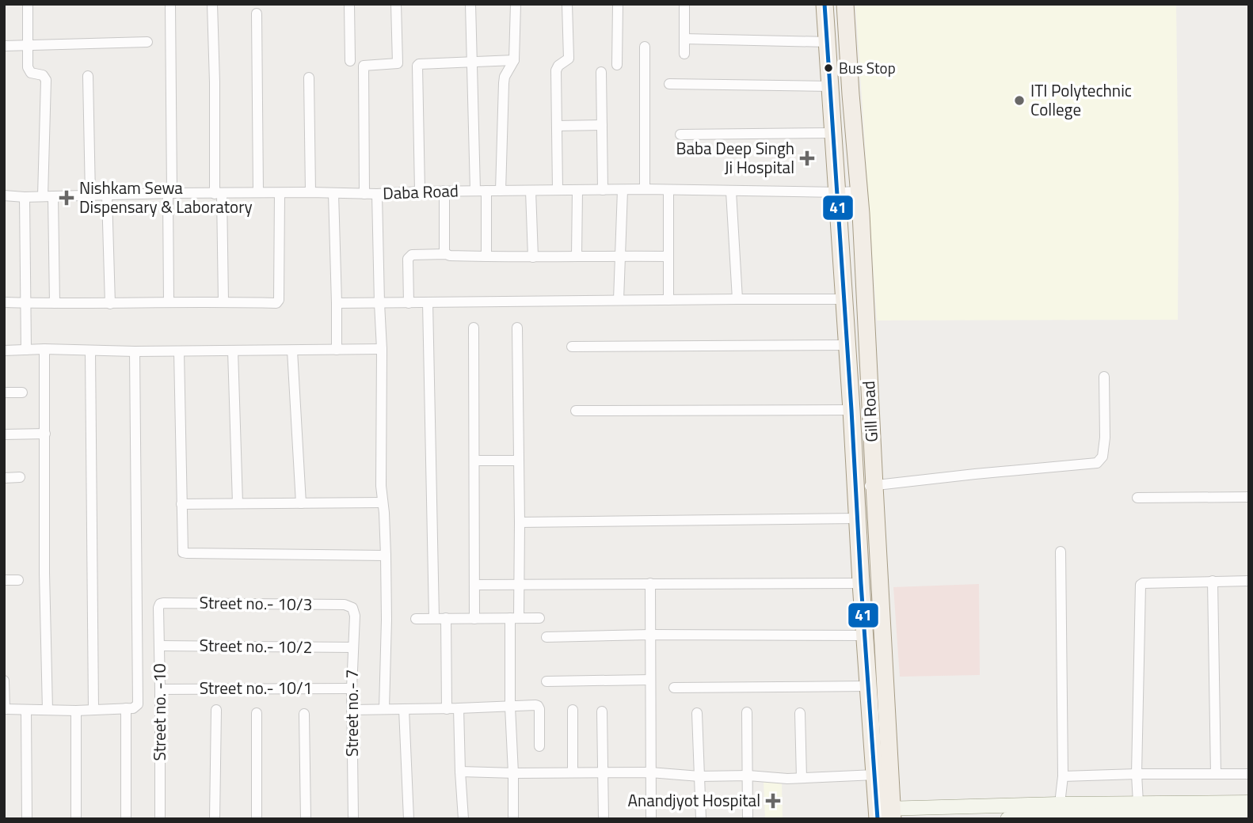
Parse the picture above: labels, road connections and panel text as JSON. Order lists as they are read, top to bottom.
{
  "streets": {
    "main road": ["Gill Road"],
    "street": [
      "Daba Road",
      "Street no.- 10/3",
      "Street no.- 10/2",
      "Street no.- 10/1",
      "Street no. -10",
      "Street no.- 7"
    ]
  },
  "crossings": [
    ["Daba Road", "Gill Road"],
    ["Street no.- 10/3", "Street no. -10"],
    ["Street no.- 10/3", "Street no.- 7"],
    ["Street no.- 10/2", "Street no. -10"],
    ["Street no.- 10/2", "Street no.- 7"],
    ["Street no.- 10/1", "Street no. -10"],
    ["Street no.- 10/1", "Street no.- 7"]
  ],
  "places": {
    "other": ["Bus Stop", "ITI Polytechnic College"],
    "health": ["Baba Deep Singh Ji Hospital", "Nishkam Sewa Dispensary & Laboratory", "Anandjyot Hospital"]
  },
  "lines": ["transit line 41"]
}
